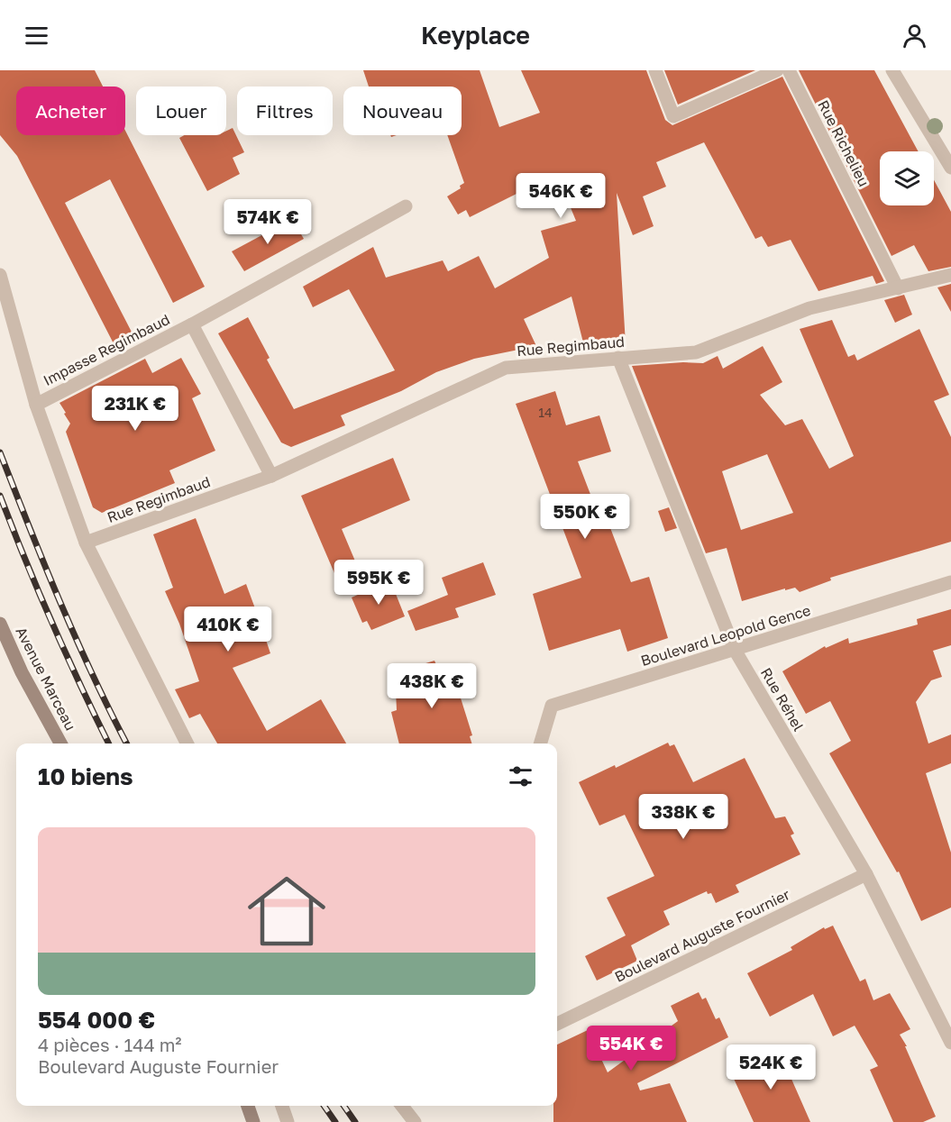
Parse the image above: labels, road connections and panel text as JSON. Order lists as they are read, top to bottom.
{
  "streets": {
    "street": [
      "Rue Richelieu",
      "Rue Regimbaud",
      "Impasse Regimbaud",
      "Boulevard Leopold Gence",
      "Avenue Marceau",
      "Rue Réhel",
      "Boulevard Auguste Fournier"
    ]
  },
  "crossings": [
    ["Rue Richelieu", "Rue Regimbaud"],
    ["Rue Regimbaud", "Impasse Regimbaud"],
    ["Rue Regimbaud", "Rue Réhel"],
    ["Boulevard Leopold Gence", "Rue Réhel"],
    ["Rue Réhel", "Boulevard Auguste Fournier"]
  ],
  "house_numbers": ["14"],
  "page": {
    "header": "Keyplace",
    "chip": [
      "Acheter",
      "Louer",
      "Filtres",
      "Nouveau"
    ],
    "price": [
      "546K €",
      "574K €",
      "231K €",
      "550K €",
      "595K €",
      "410K €",
      "438K €",
      "338K €",
      "554K €",
      "524K €"
    ],
    "heading": "10 biens",
    "list": [
      {
        "name": "554 000 €",
        "note": "4 pièces · 144 m² · Boulevard Auguste Fournier"
      }
    ]
  }
}
